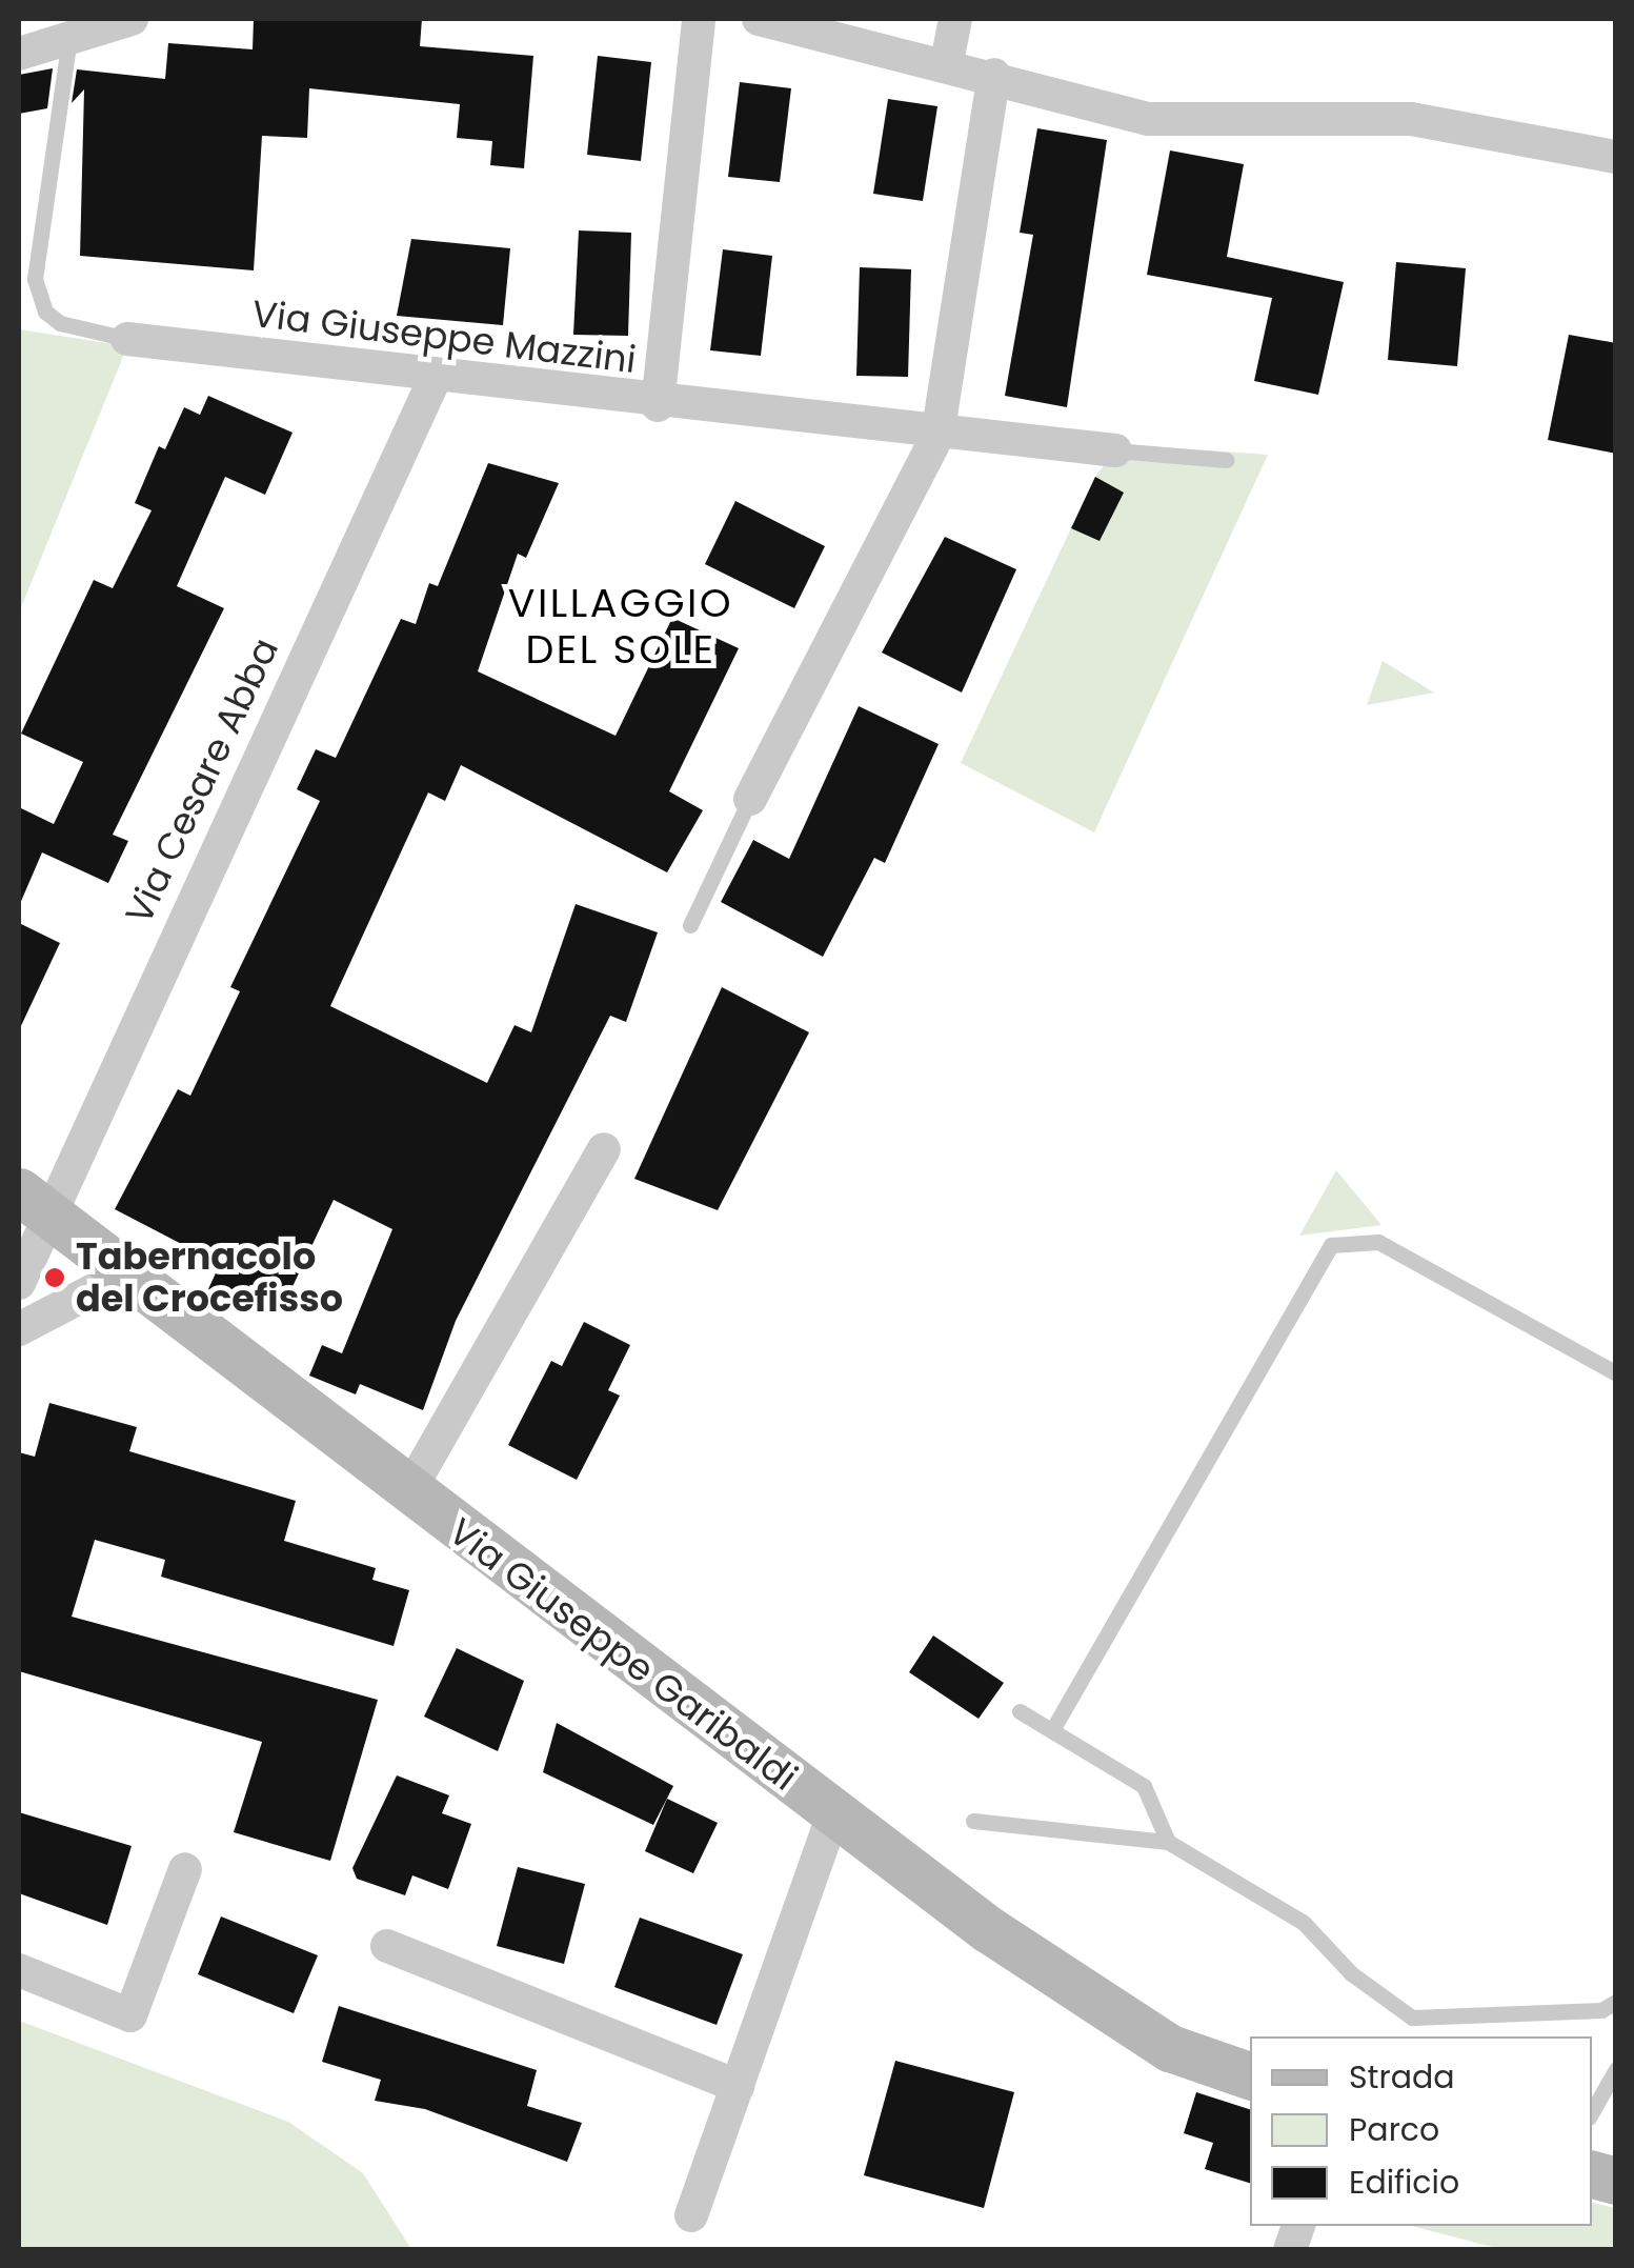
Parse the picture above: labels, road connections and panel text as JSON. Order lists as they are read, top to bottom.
{
  "streets": {
    "street": ["Via Giuseppe Mazzini", "Via Cesare Abba", "Via Giuseppe Garibaldi"]
  },
  "crossings": [
    ["Via Giuseppe Mazzini", "Via Cesare Abba"],
    ["Via Cesare Abba", "Via Giuseppe Garibaldi"]
  ],
  "districts": ["VILLAGGIO DEL SOLE"],
  "places": ["Tabernacolo del Crocefisso"],
  "legend": ["Strada", "Parco", "Edificio"]
}
